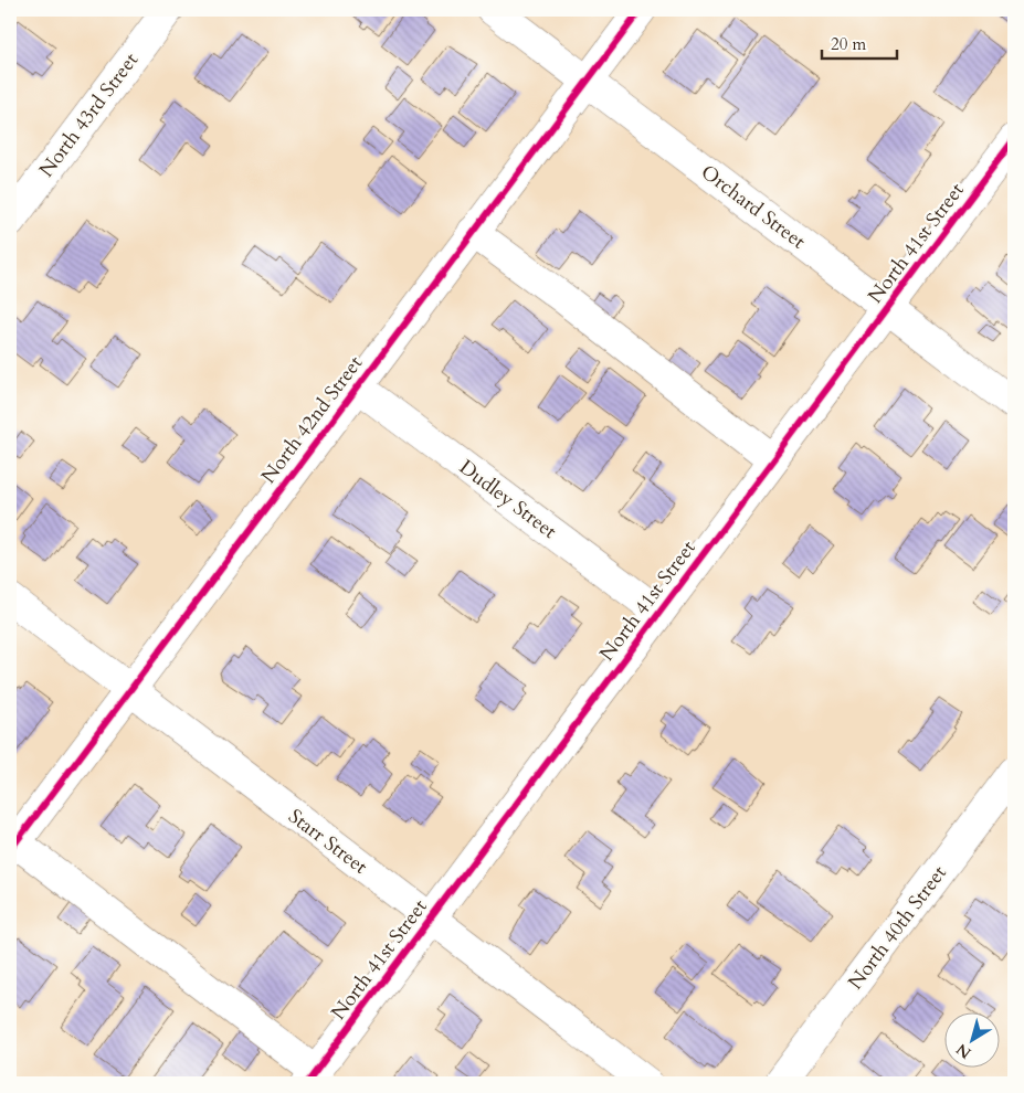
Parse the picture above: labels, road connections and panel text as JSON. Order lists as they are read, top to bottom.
{
  "streets": {
    "street": [
      "North 43rd Street",
      "Orchard Street",
      "North 41st Street",
      "North 42nd Street",
      "Dudley Street",
      "Starr Street",
      "North 40th Street"
    ]
  },
  "crossings": [
    ["Orchard Street", "North 41st Street"],
    ["Orchard Street", "North 42nd Street"],
    ["North 41st Street", "Dudley Street"],
    ["North 41st Street", "Starr Street"],
    ["North 42nd Street", "Dudley Street"],
    ["North 42nd Street", "Starr Street"]
  ],
  "scale_bar": "20 m",
  "north": "bottom left"
}
